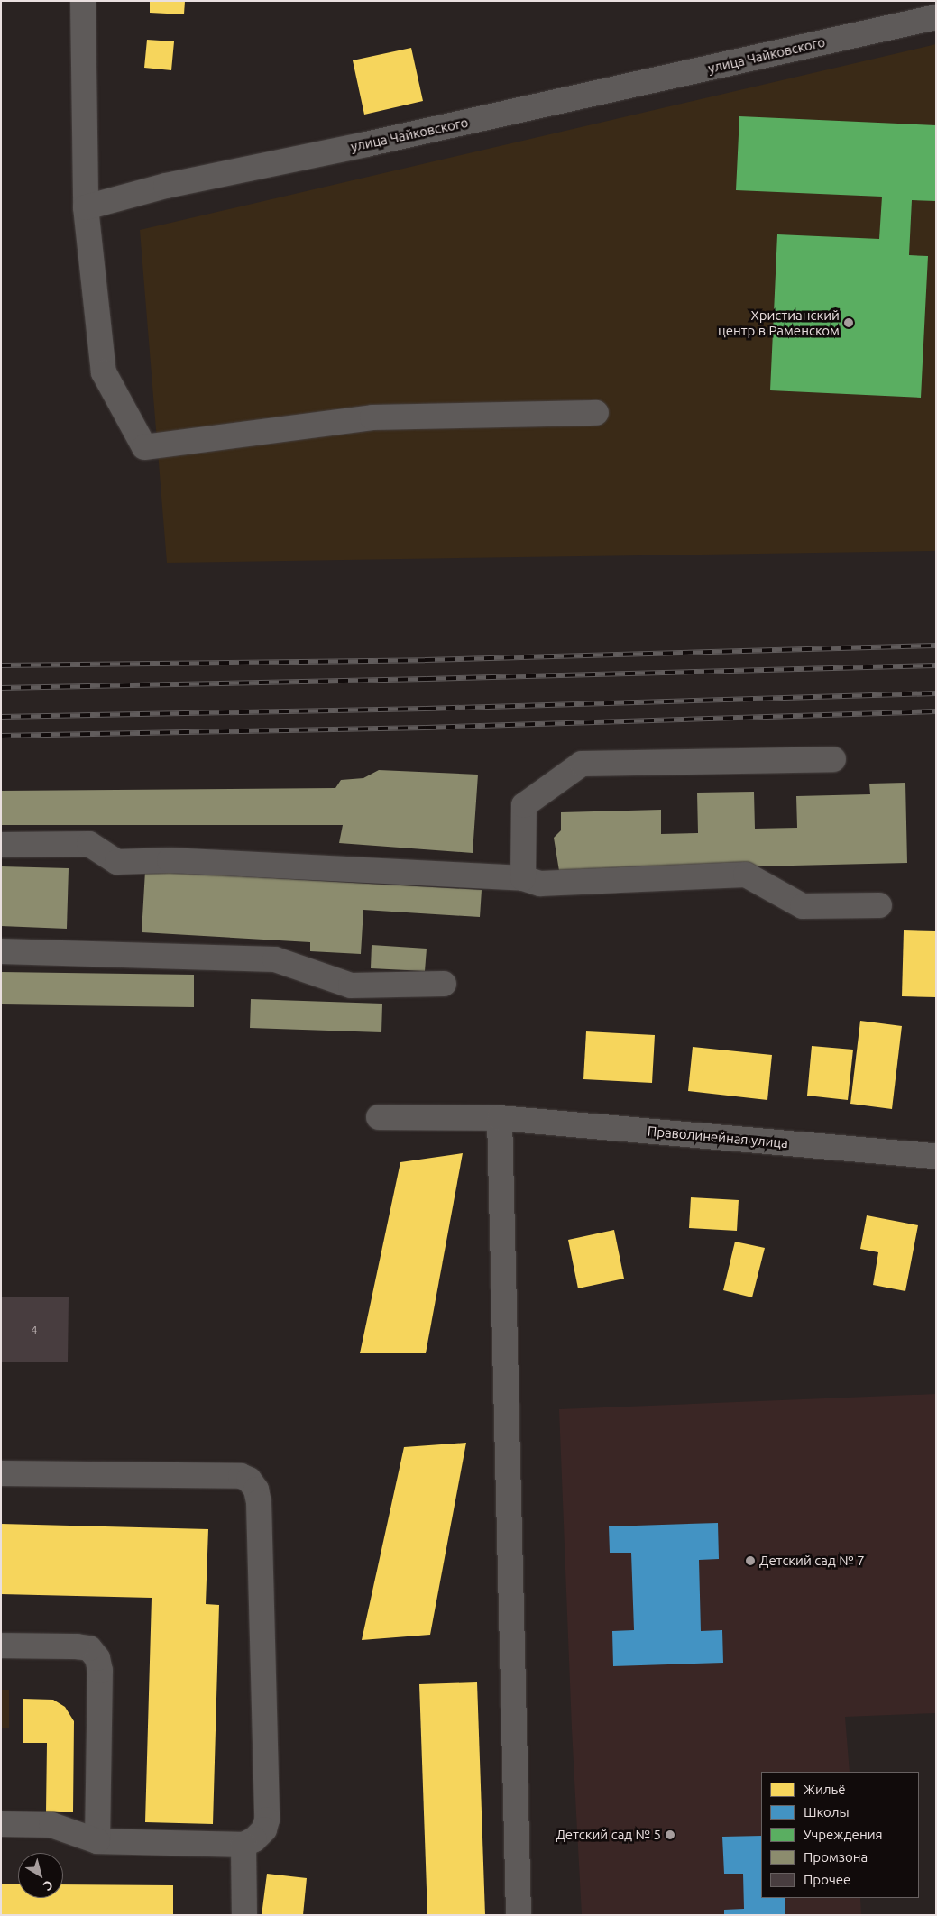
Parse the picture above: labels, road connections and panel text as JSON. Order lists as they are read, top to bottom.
{
  "streets": {
    "street": ["улица Чайковского", "Праволинейная улица"]
  },
  "places": ["Христианский центр в Раменском", "Детский сад № 7", "Детский сад № 5"],
  "house_numbers": ["4"],
  "legend": [
    "Жильё",
    "Школы",
    "Учреждения",
    "Промзона",
    "Прочее"
  ],
  "north": "bottom right"
}
